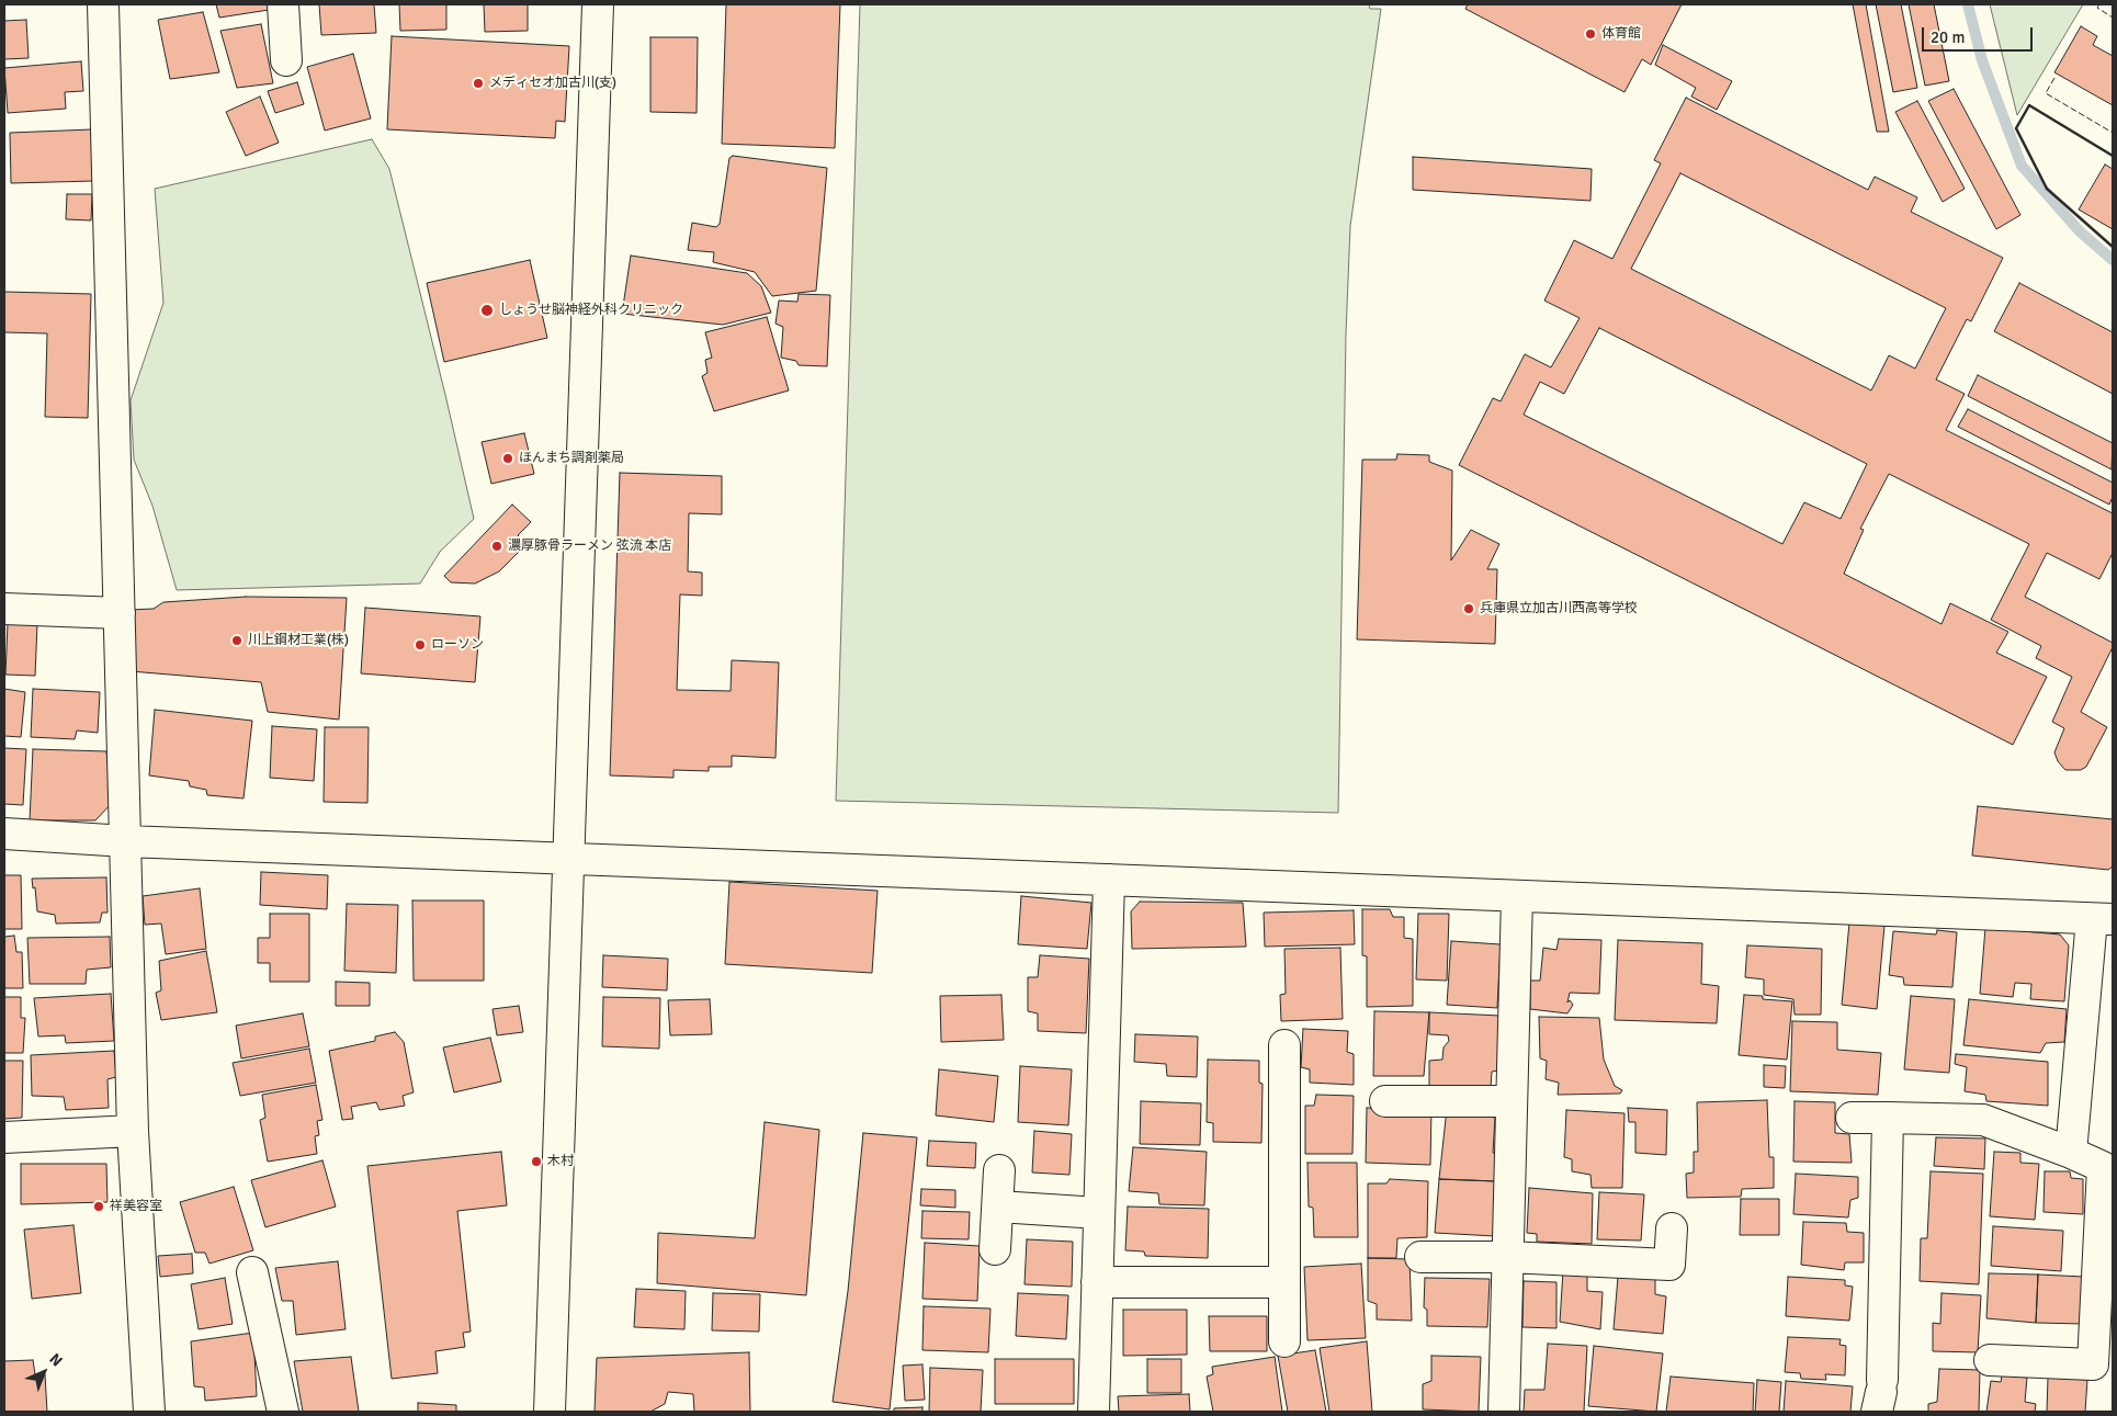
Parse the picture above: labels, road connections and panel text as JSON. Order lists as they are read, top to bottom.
{
  "places": [
    "体育館",
    "メディセオ加古川(支)",
    "しょうせ脳神経外科クリニック",
    "ほんまち調剤薬局",
    "濃厚豚骨ラーメン 弦流 本店",
    "兵庫県立加古川西高等学校",
    "川上鋼材工業(株)",
    "ローソン",
    "木村",
    "祥美容室"
  ],
  "scale_bar": "20 m",
  "north": "top right"
}
